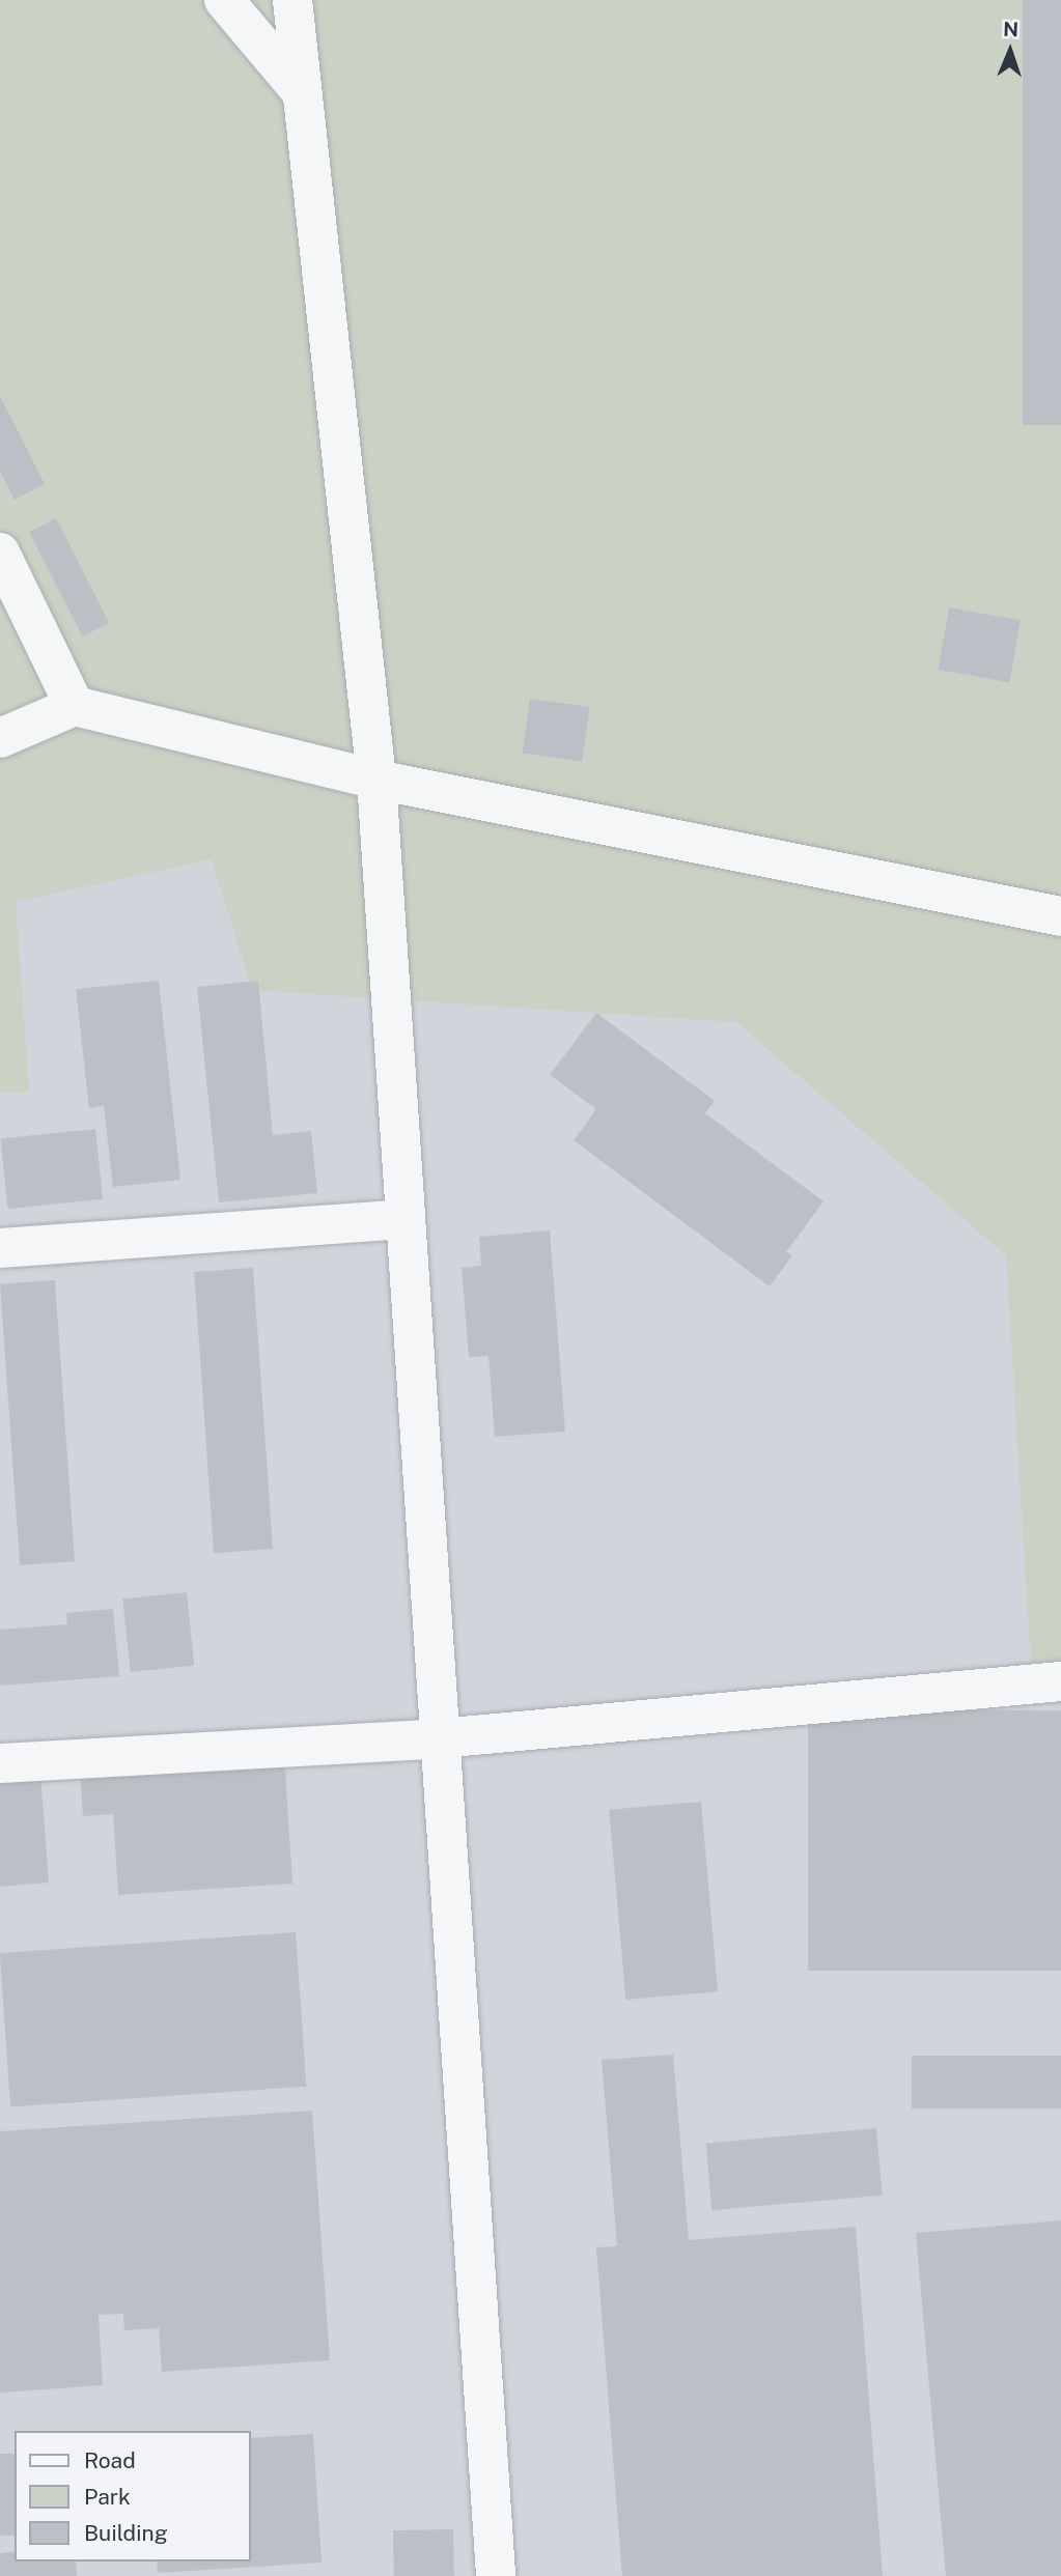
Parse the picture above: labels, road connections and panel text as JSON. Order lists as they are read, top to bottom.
{
  "legend": ["Road", "Park", "Building"],
  "north": "top"
}
